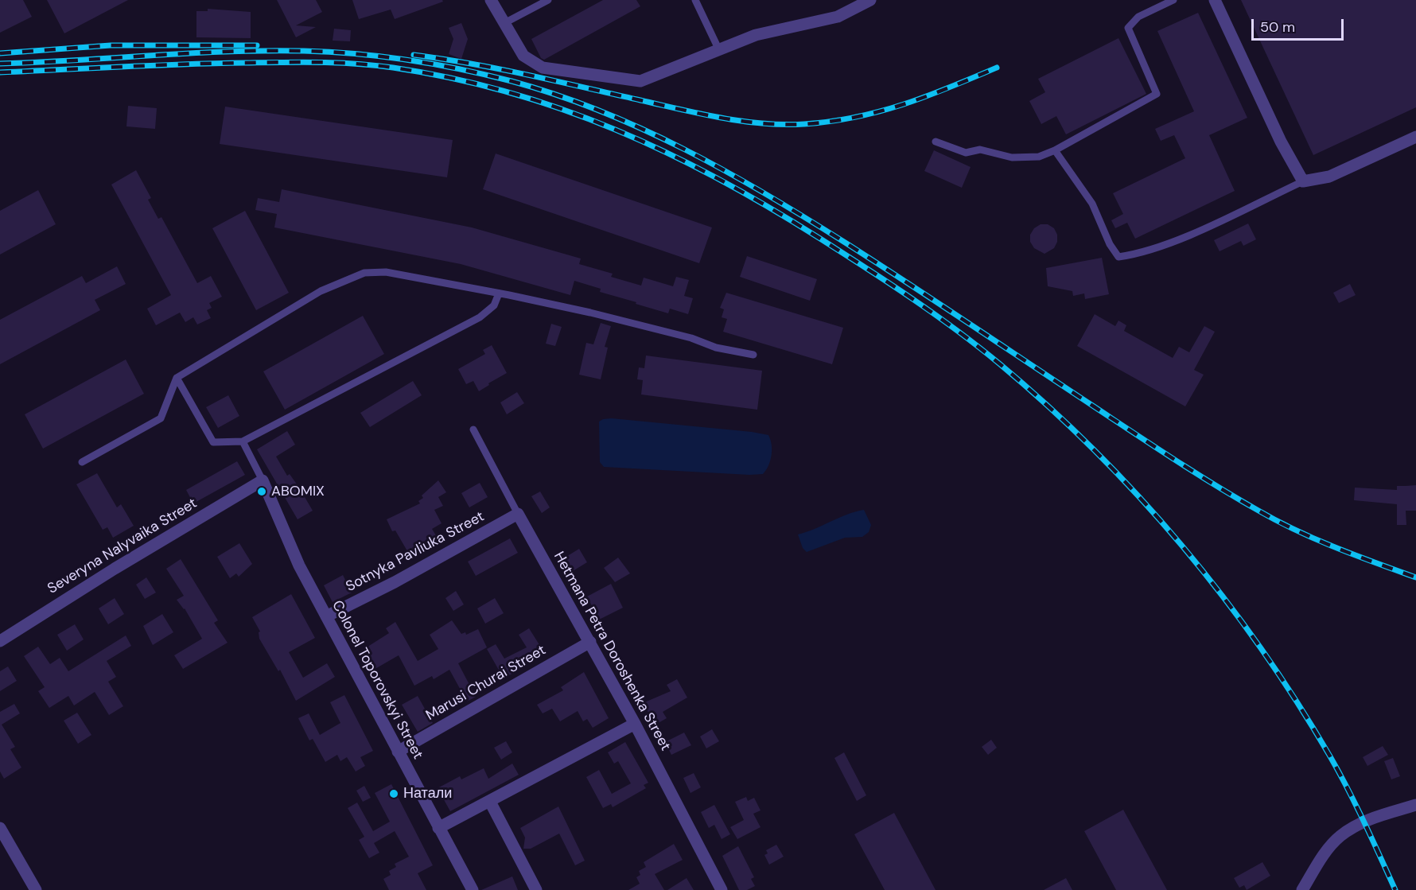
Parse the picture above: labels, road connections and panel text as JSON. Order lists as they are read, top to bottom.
{
  "streets": {
    "street": [
      "Severyna Nalyvaika Street",
      "Sotnyka Pavliuka Street",
      "Hetmana Petra Doroshenka Street",
      "Colonel Toporovskyi Street",
      "Marusi Churai Street"
    ]
  },
  "crossings": [
    ["Severyna Nalyvaika Street", "Colonel Toporovskyi Street"],
    ["Sotnyka Pavliuka Street", "Hetmana Petra Doroshenka Street"],
    ["Sotnyka Pavliuka Street", "Colonel Toporovskyi Street"],
    ["Hetmana Petra Doroshenka Street", "Marusi Churai Street"],
    ["Colonel Toporovskyi Street", "Marusi Churai Street"]
  ],
  "places": ["ABOMIX", "Натали"],
  "scale_bar": "50 m"
}
